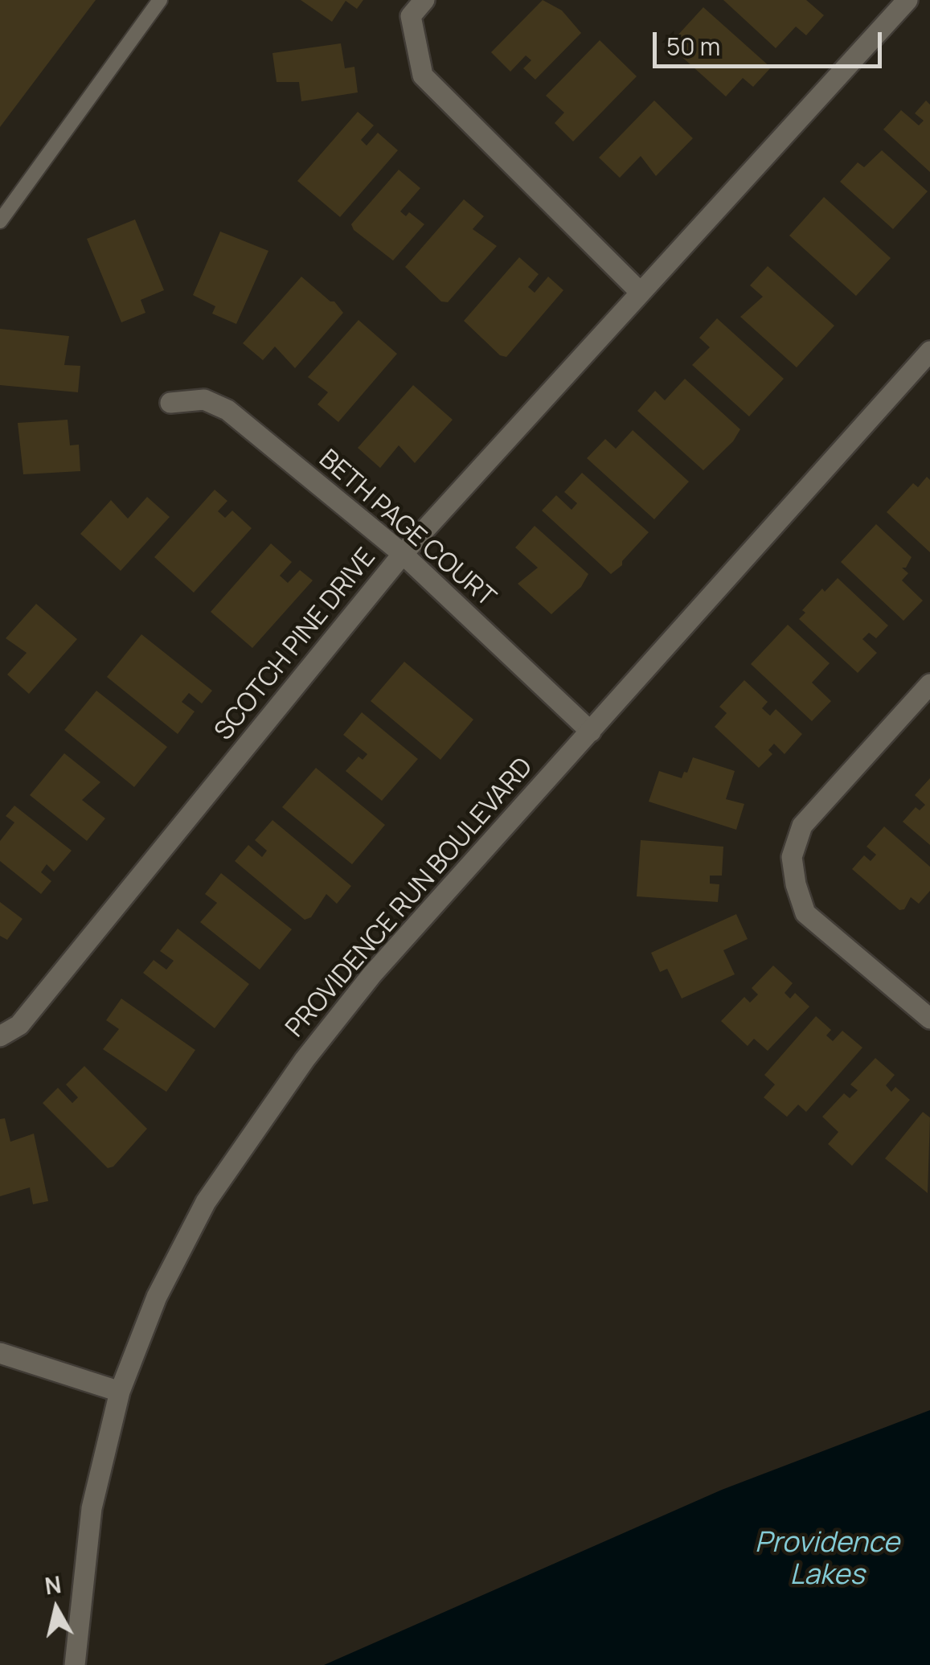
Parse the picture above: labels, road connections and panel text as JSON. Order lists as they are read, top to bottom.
{
  "streets": {
    "street": ["BETH PAGE COURT", "SCOTCH PINE DRIVE", "PROVIDENCE RUN BOULEVARD"]
  },
  "crossings": [
    ["BETH PAGE COURT", "SCOTCH PINE DRIVE"],
    ["BETH PAGE COURT", "PROVIDENCE RUN BOULEVARD"]
  ],
  "water": ["Providence Lakes"],
  "scale_bar": "50 m",
  "north": "top"
}
